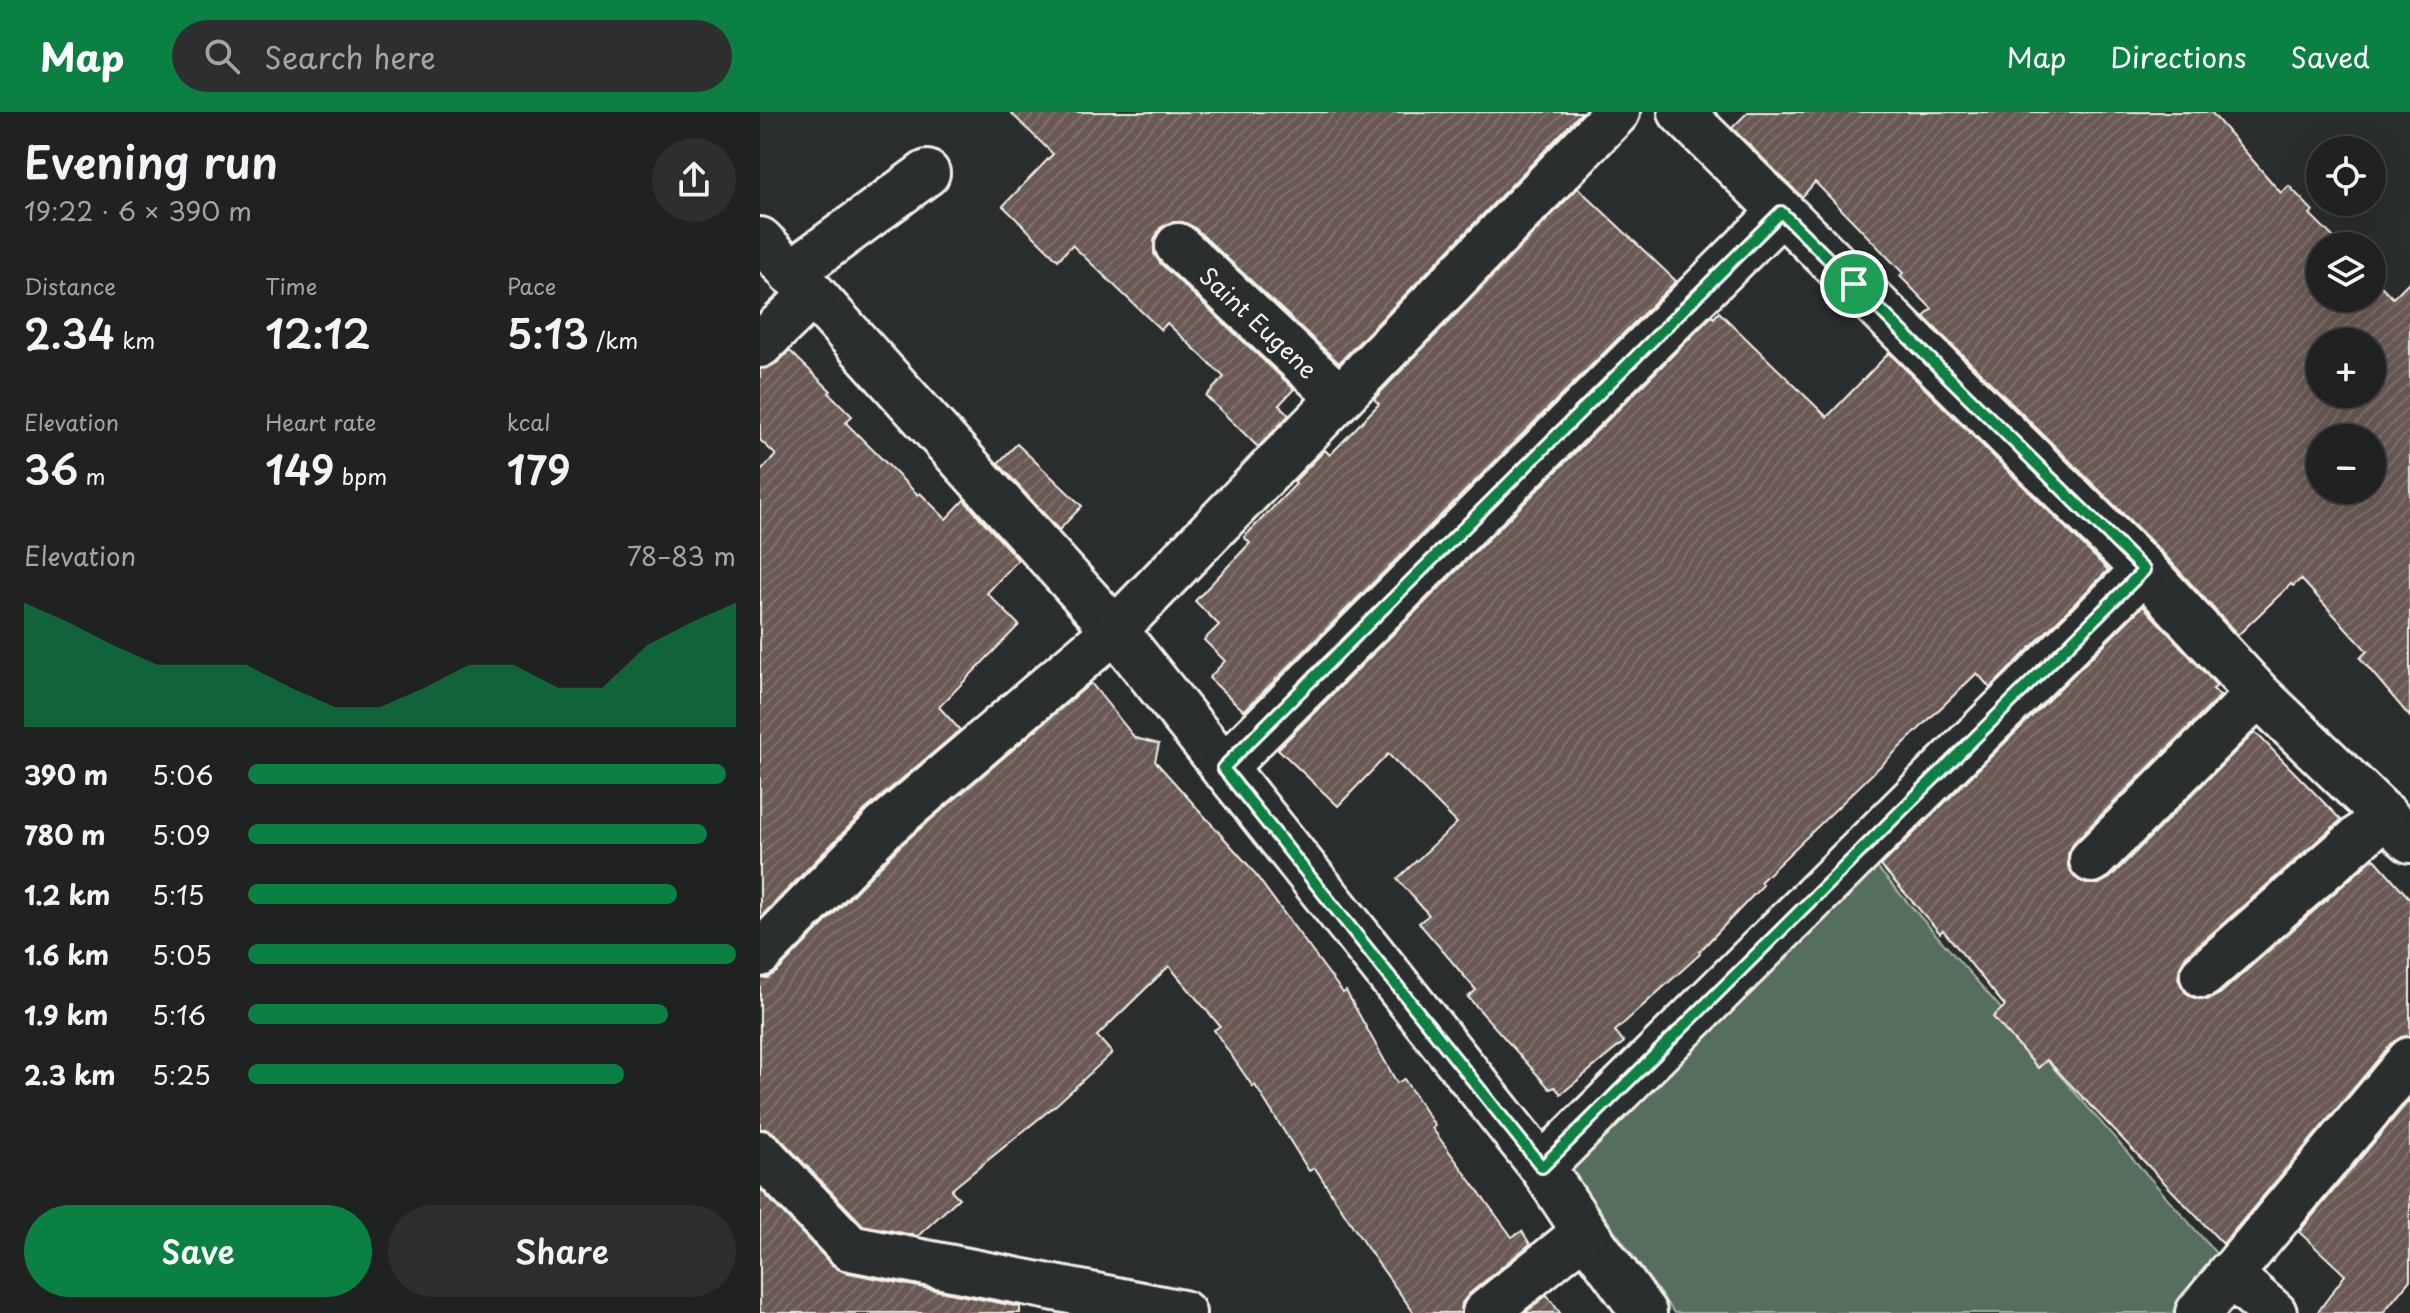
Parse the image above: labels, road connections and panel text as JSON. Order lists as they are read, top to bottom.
{
  "streets": {
    "street": ["Saint Eugene"]
  },
  "page": {
    "header": "Map",
    "search": "Search here",
    "nav": ["Map", "Directions", "Saved"],
    "heading": ["Evening run", "19:22 · 6 × 390 m"],
    "map_buttons": ["+", "−"],
    "stats": [
      ["Distance", "2.34 km"],
      ["Time", "12:12"],
      ["Pace", "5:13 /km"],
      ["Elevation", "36 m"],
      ["Heart rate", "149 bpm"],
      ["kcal", "179"]
    ],
    "chart": ["Elevation", "78–83 m"],
    "list": [
      {
        "name": "390 m",
        "note": "5:06"
      },
      {
        "name": "780 m",
        "note": "5:09"
      },
      {
        "name": "1.2 km",
        "note": "5:15"
      },
      {
        "name": "1.6 km",
        "note": "5:05"
      },
      {
        "name": "1.9 km",
        "note": "5:16"
      },
      {
        "name": "2.3 km",
        "note": "5:25"
      }
    ],
    "buttons": ["Save", "Share"]
  }
}
